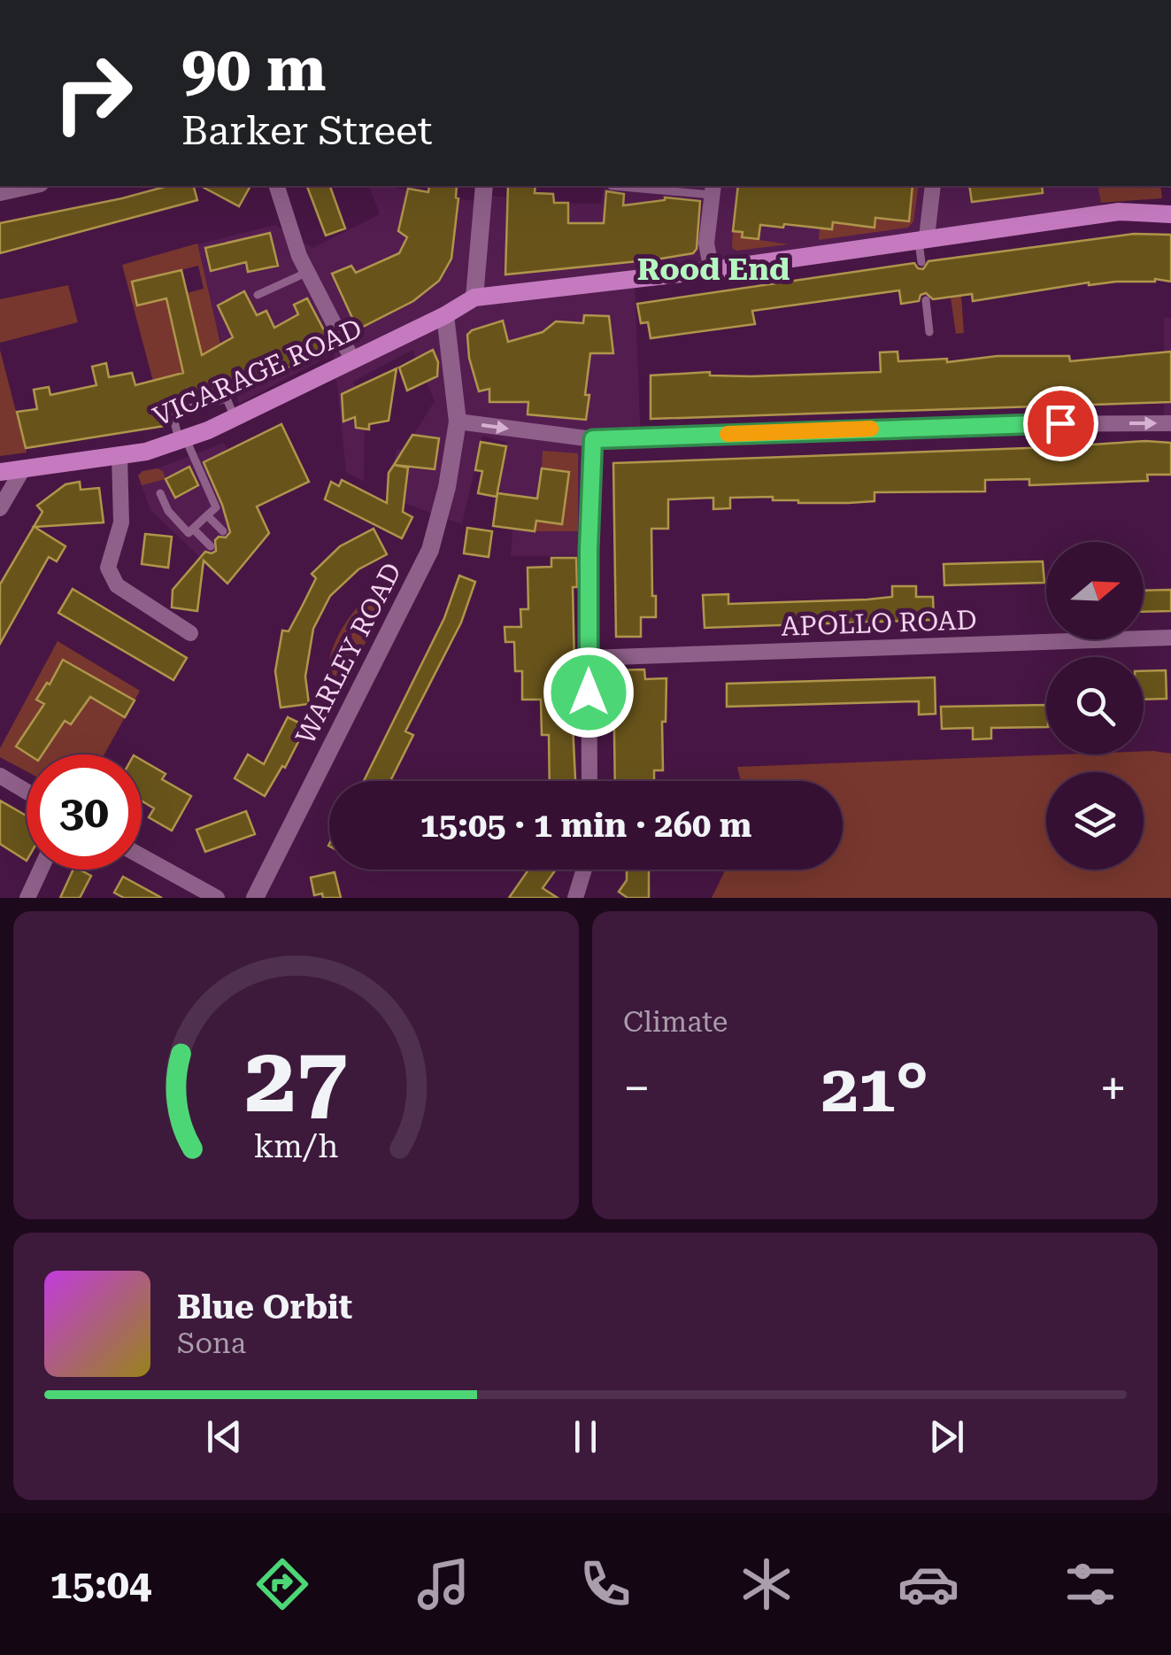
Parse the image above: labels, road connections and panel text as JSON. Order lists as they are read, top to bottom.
{
  "streets": {
    "main road": ["VICARAGE ROAD"],
    "street": ["APOLLO ROAD", "WARLEY ROAD"]
  },
  "crossings": [
    ["VICARAGE ROAD", "WARLEY ROAD"]
  ],
  "districts": ["Rood End"],
  "north": "right",
  "page": {
    "turn": ["90 m", "Barker Street"],
    "limit": "30",
    "trip": "15:05 · 1 min · 260 m",
    "tile": "Climate",
    "heat": ["−", "21°", "+"],
    "song": ["Blue Orbit", "Sona"],
    "tabs": "15:04",
    "gauge": ["27", "km/h"]
  }
}
